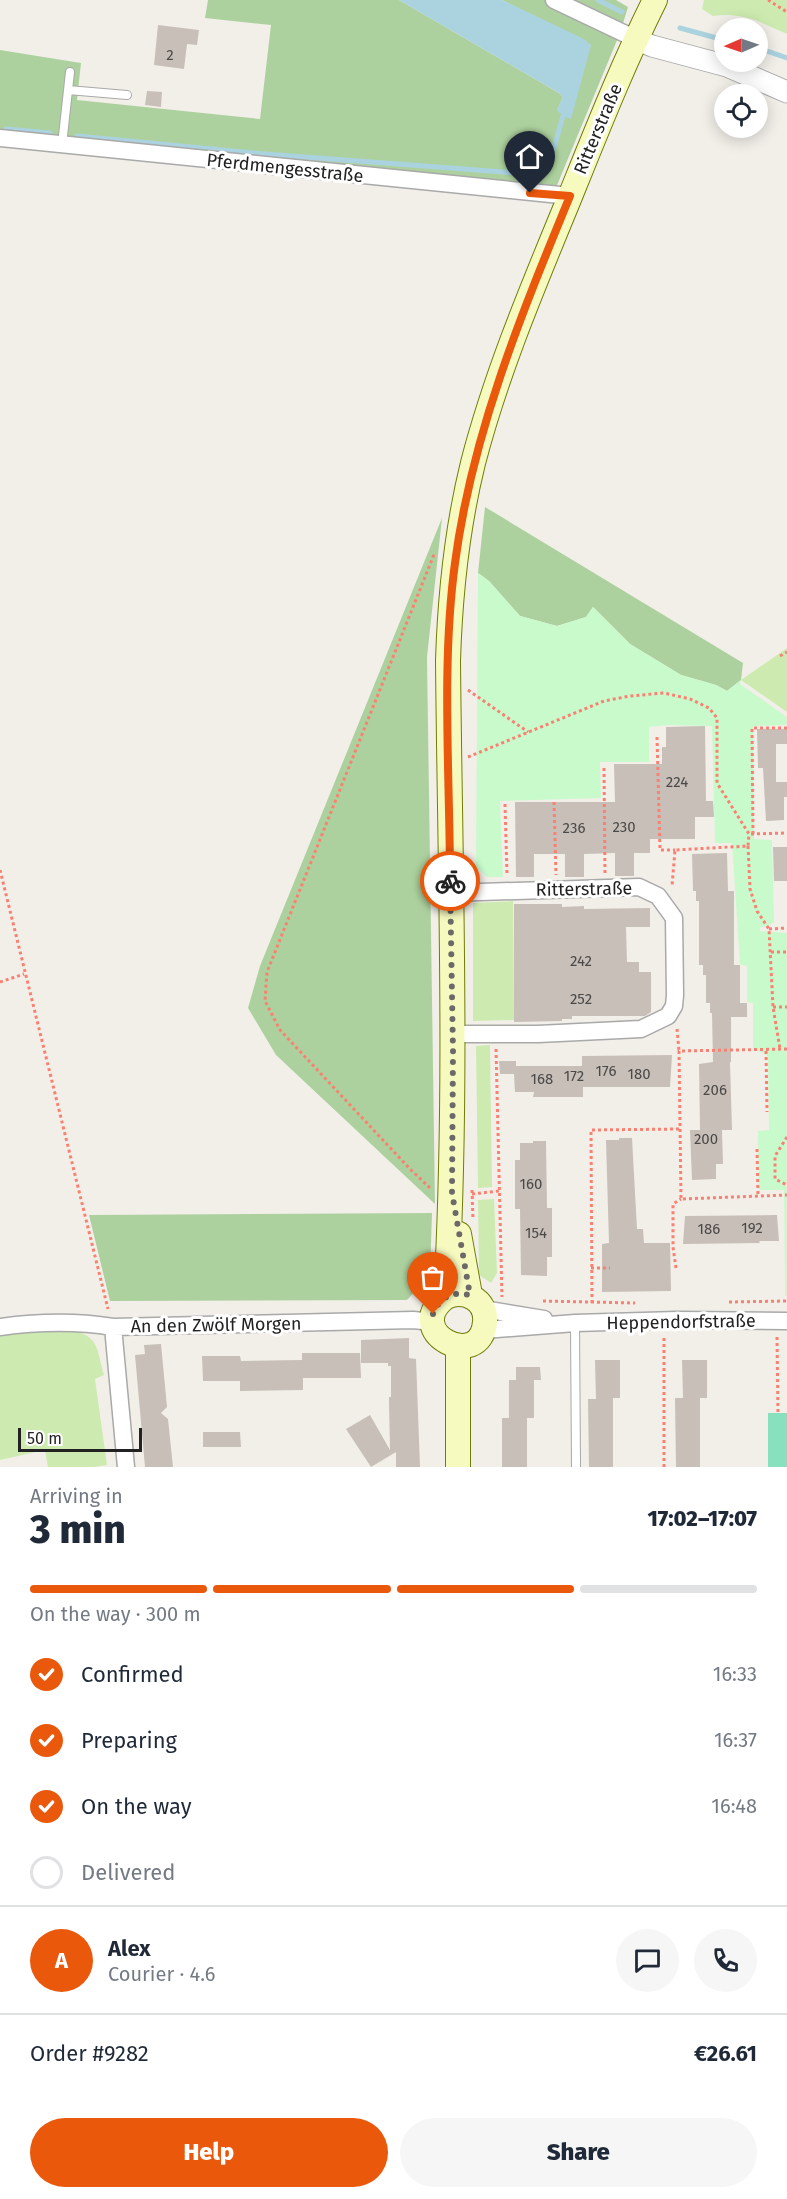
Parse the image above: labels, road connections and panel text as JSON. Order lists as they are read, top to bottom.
{
  "streets": {
    "main road": ["Ritterstraße"],
    "street": ["Pferdmengesstraße", "Heppendorfstraße", "An den Zwölf Morgen"]
  },
  "crossings": [
    ["Ritterstraße", "Pferdmengesstraße"],
    ["Ritterstraße", "Heppendorfstraße"],
    ["Ritterstraße", "An den Zwölf Morgen"],
    ["Heppendorfstraße", "An den Zwölf Morgen"]
  ],
  "house_numbers": [
    "2",
    "224",
    "230",
    "236",
    "242",
    "252",
    "176",
    "180",
    "172",
    "168",
    "206",
    "200",
    "160",
    "192",
    "186",
    "154"
  ],
  "scale_bar": "50 m",
  "north": "left",
  "page": {
    "scale": "50 m",
    "heading": ["3 min", "Arriving in", "17:02–17:07"],
    "panel": [
      "Alex",
      "Courier · 4.6",
      "Order #9282",
      "€26.61"
    ],
    "bar": "On the way · 300 m",
    "list": [
      ["Confirmed", "16:33"],
      ["Preparing", "16:37"],
      ["On the way", "16:48"],
      "Delivered"
    ],
    "round": "A",
    "buttons": ["Help", "Share"]
  }
}
